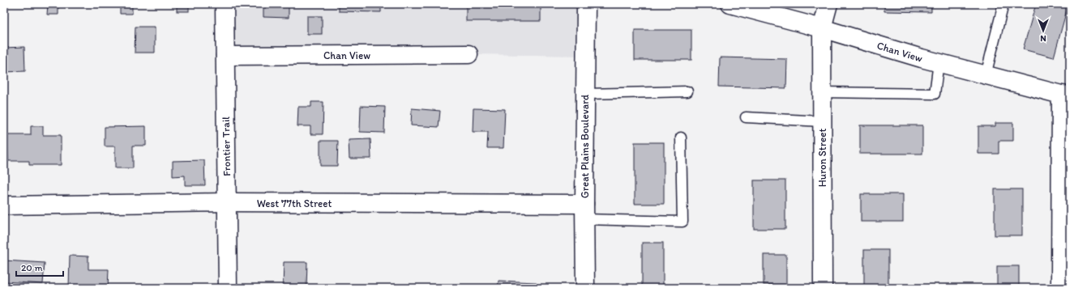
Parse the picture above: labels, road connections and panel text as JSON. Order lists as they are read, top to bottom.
{
  "streets": {
    "street": [
      "Chan View",
      "Frontier Trail",
      "Great Plains Boulevard",
      "Huron Street",
      "West 77th Street"
    ]
  },
  "crossings": [
    ["Chan View", "Frontier Trail"],
    ["Chan View", "Huron Street"],
    ["Frontier Trail", "West 77th Street"],
    ["Great Plains Boulevard", "West 77th Street"]
  ],
  "scale_bar": "20 m",
  "north": "bottom"
}
